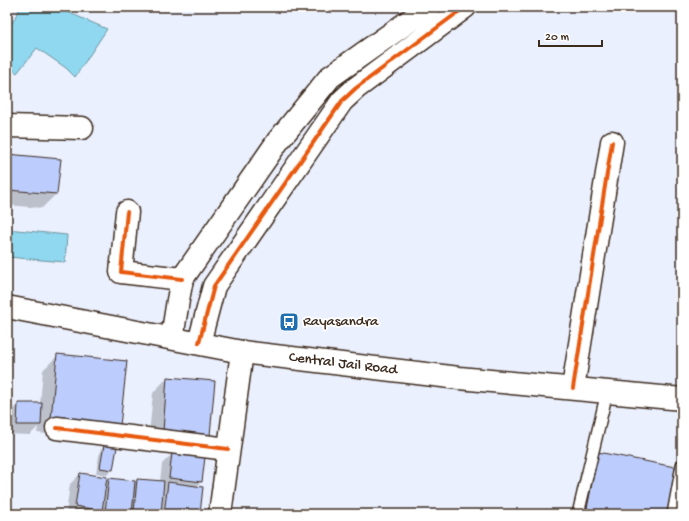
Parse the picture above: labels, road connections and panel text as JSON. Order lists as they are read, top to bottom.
{
  "streets": {
    "street": ["Central Jail Road"]
  },
  "places": {
    "bus stop": ["Rayasandra"]
  },
  "scale_bar": "20 m"
}
